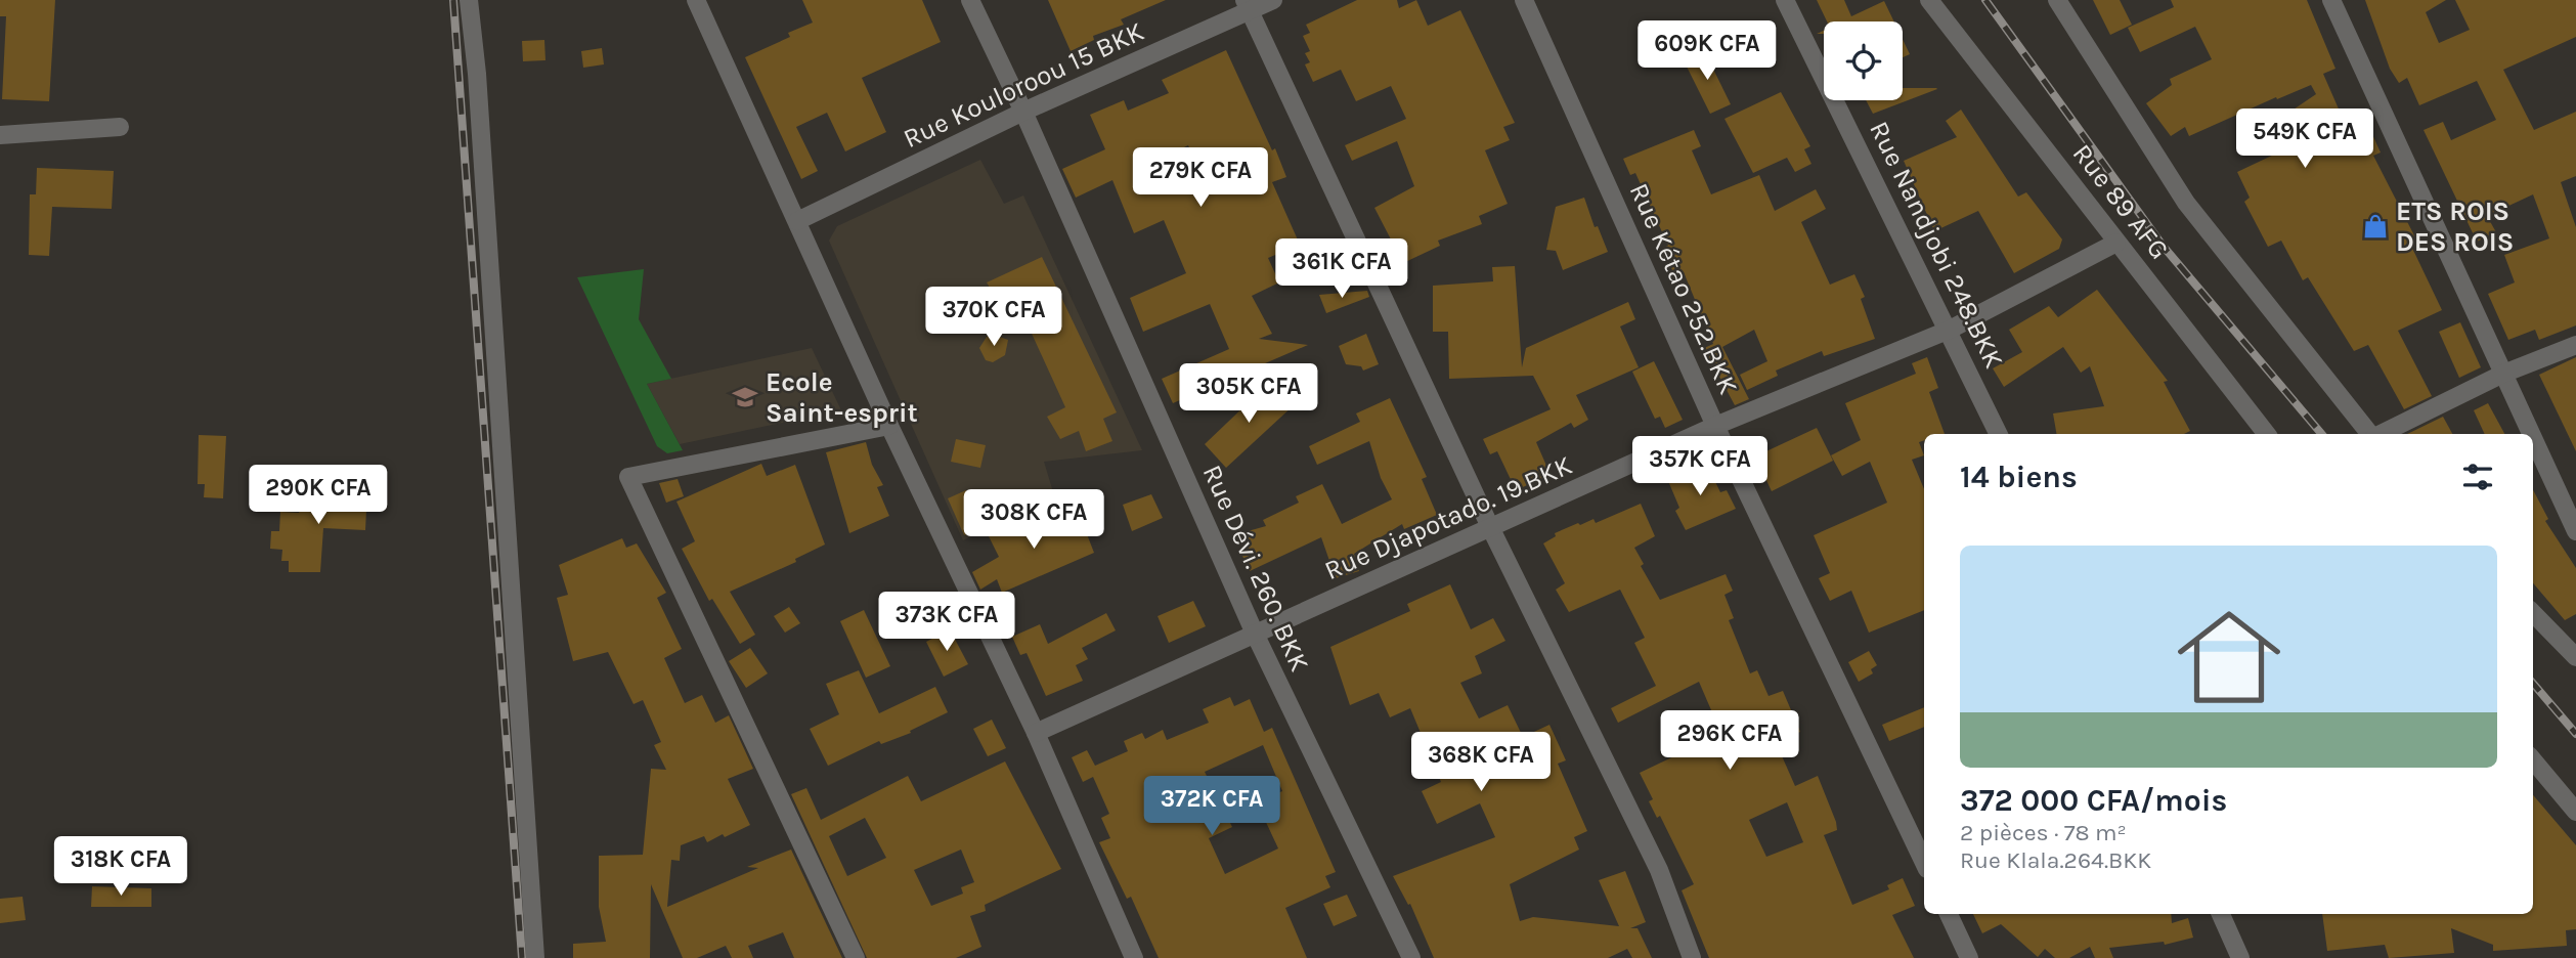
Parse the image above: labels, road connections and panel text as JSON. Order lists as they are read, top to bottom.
{
  "streets": {
    "street": [
      "Rue Kouloroou 15 BKK",
      "Rue 89 AFG",
      "Rue Nandjobi 248.BKK",
      "Rue Kétao 252.BKK",
      "Rue Djapotado. 19.BKK",
      "Rue Dévi. 260. BKK"
    ]
  },
  "crossings": [
    ["Rue Kouloroou 15 BKK", "Rue Dévi. 260. BKK"],
    ["Rue 89 AFG", "Rue Djapotado. 19.BKK"],
    ["Rue Nandjobi 248.BKK", "Rue Djapotado. 19.BKK"],
    ["Rue Kétao 252.BKK", "Rue Djapotado. 19.BKK"],
    ["Rue Djapotado. 19.BKK", "Rue Dévi. 260. BKK"]
  ],
  "places": {
    "shop": ["ETS ROIS DES ROIS"],
    "school or university": ["Ecole Saint-esprit"]
  },
  "page": {
    "price": [
      "609K CFA",
      "549K CFA",
      "279K CFA",
      "361K CFA",
      "370K CFA",
      "305K CFA",
      "357K CFA",
      "290K CFA",
      "308K CFA",
      "373K CFA",
      "296K CFA",
      "368K CFA",
      "372K CFA",
      "318K CFA"
    ],
    "heading": "14 biens",
    "list": [
      {
        "name": "372 000 CFA/mois",
        "note": "2 pièces · 78 m² · Rue Klala.264.BKK"
      }
    ]
  }
}
